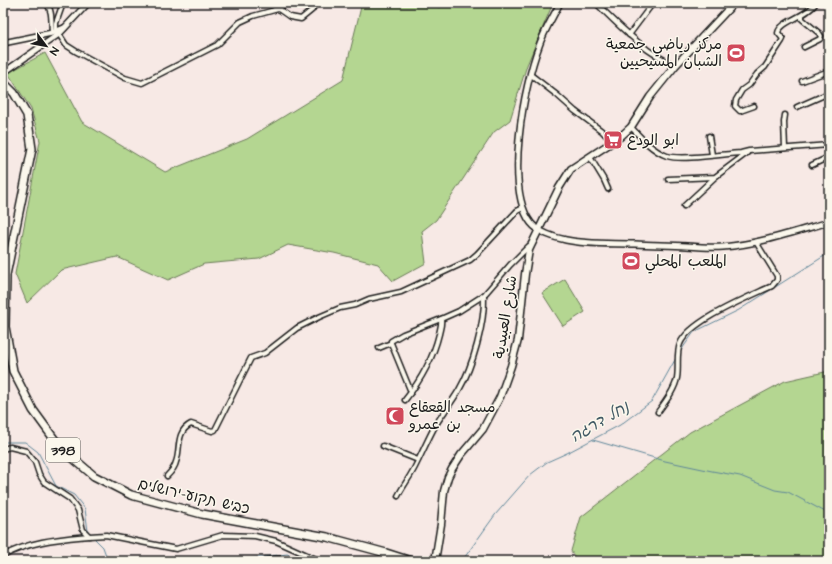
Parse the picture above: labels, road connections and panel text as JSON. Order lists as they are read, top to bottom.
{
  "streets": {
    "main road": ["شارع العبيدية", "398", "כביש תקוע–ירושלים"]
  },
  "water": ["נחל דרגה"],
  "places": {
    "sports": ["مركز رياضي جمعية الشبان المسيحيين", "الملعب المحلي"],
    "supermarket": ["ابو الودع"],
    "mosque": ["مسجد القعقاع بن عمرو"]
  },
  "north": "bottom right"
}
